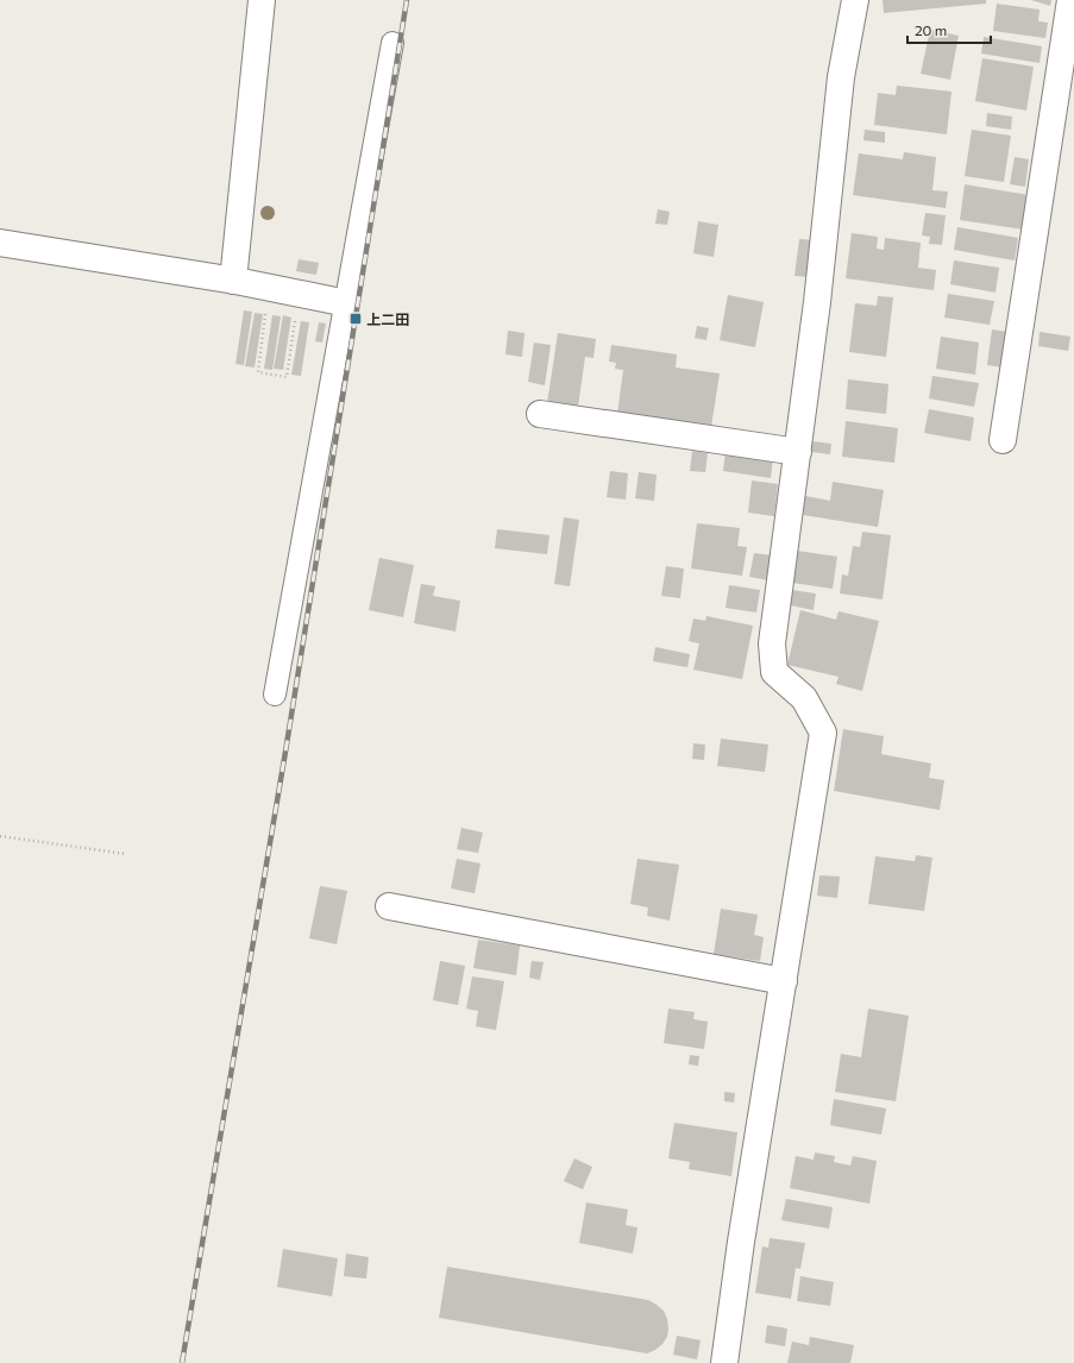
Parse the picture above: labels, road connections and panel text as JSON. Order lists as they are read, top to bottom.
{
  "places": {
    "transit": ["上二田"]
  },
  "scale_bar": "20 m"
}
